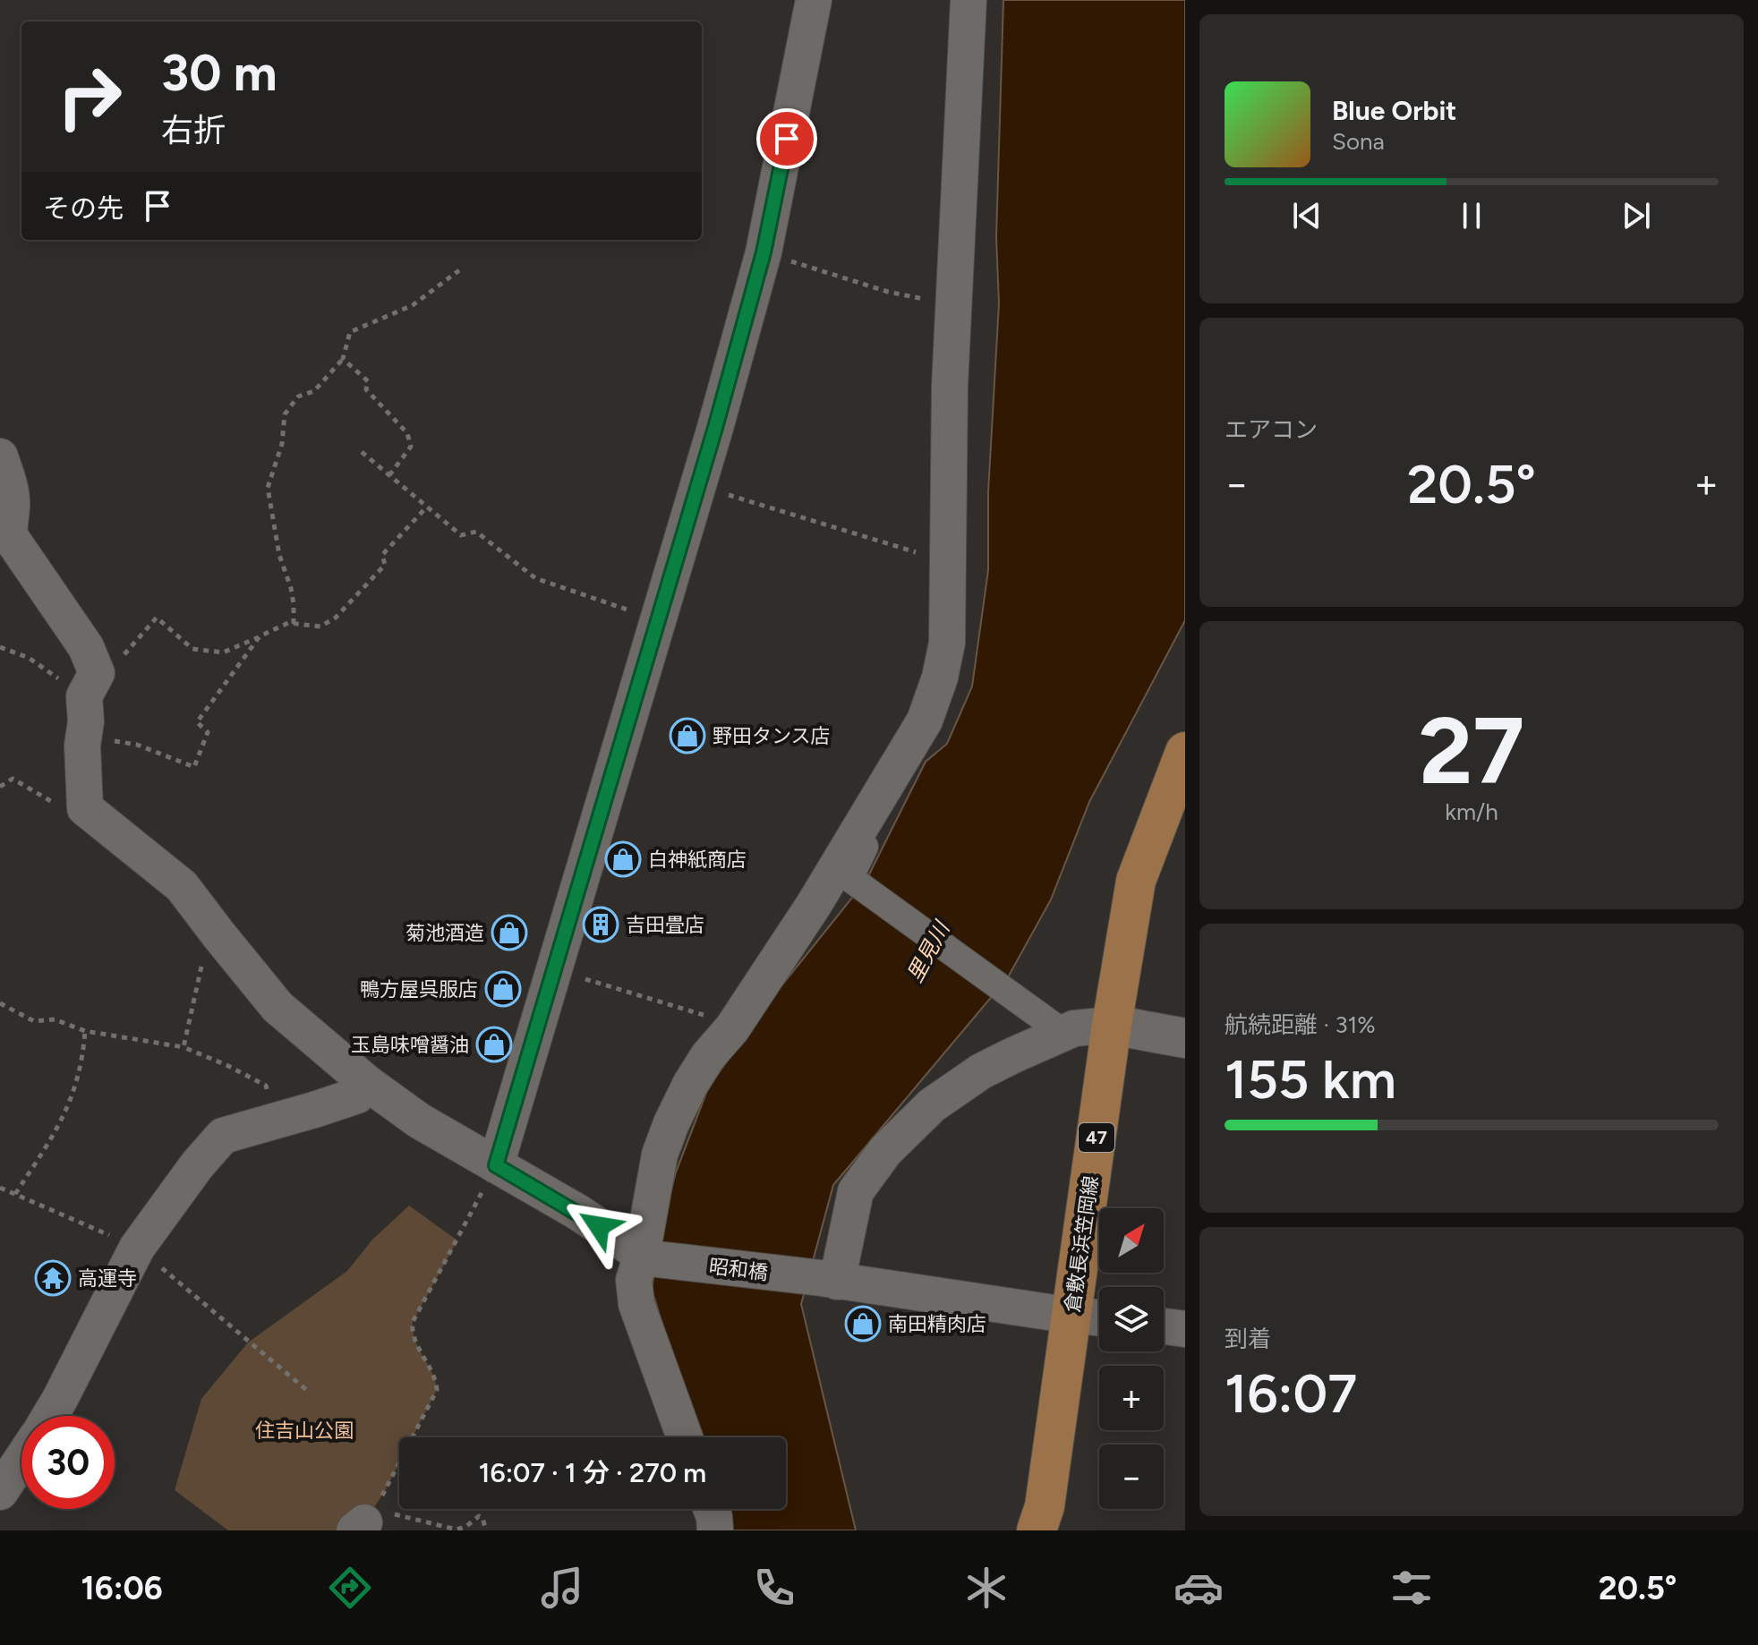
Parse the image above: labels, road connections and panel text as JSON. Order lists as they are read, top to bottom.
{
  "streets": {
    "main road": ["47", "倉敷長浜笠岡線"],
    "street": ["昭和橋"]
  },
  "crossings": [
    ["倉敷長浜笠岡線", "昭和橋"]
  ],
  "water": ["里見川"],
  "parks": ["住吉山公園"],
  "places": {
    "shop": [
      "野田タンス店",
      "白神紙商店",
      "菊池酒造",
      "鴨方屋呉服店",
      "玉島味噌醤油",
      "南田精肉店"
    ],
    "building": ["吉田畳店"],
    "temple": ["高運寺"]
  },
  "north": "top right",
  "page": {
    "turn": ["30 m", "右折"],
    "song": ["Blue Orbit", "Sona"],
    "then": "その先",
    "tile": [
      "エアコン",
      ["27", "km/h"],
      ["航続距離 · 31%", "155 km"],
      ["到着", "16:07"]
    ],
    "heat": ["−", "20.5°", "+"],
    "map_buttons": ["+", "−"],
    "limit": "30",
    "trip": "16:07 · 1 分 · 270 m",
    "tabs": ["16:06", "20.5°"]
  }
}
